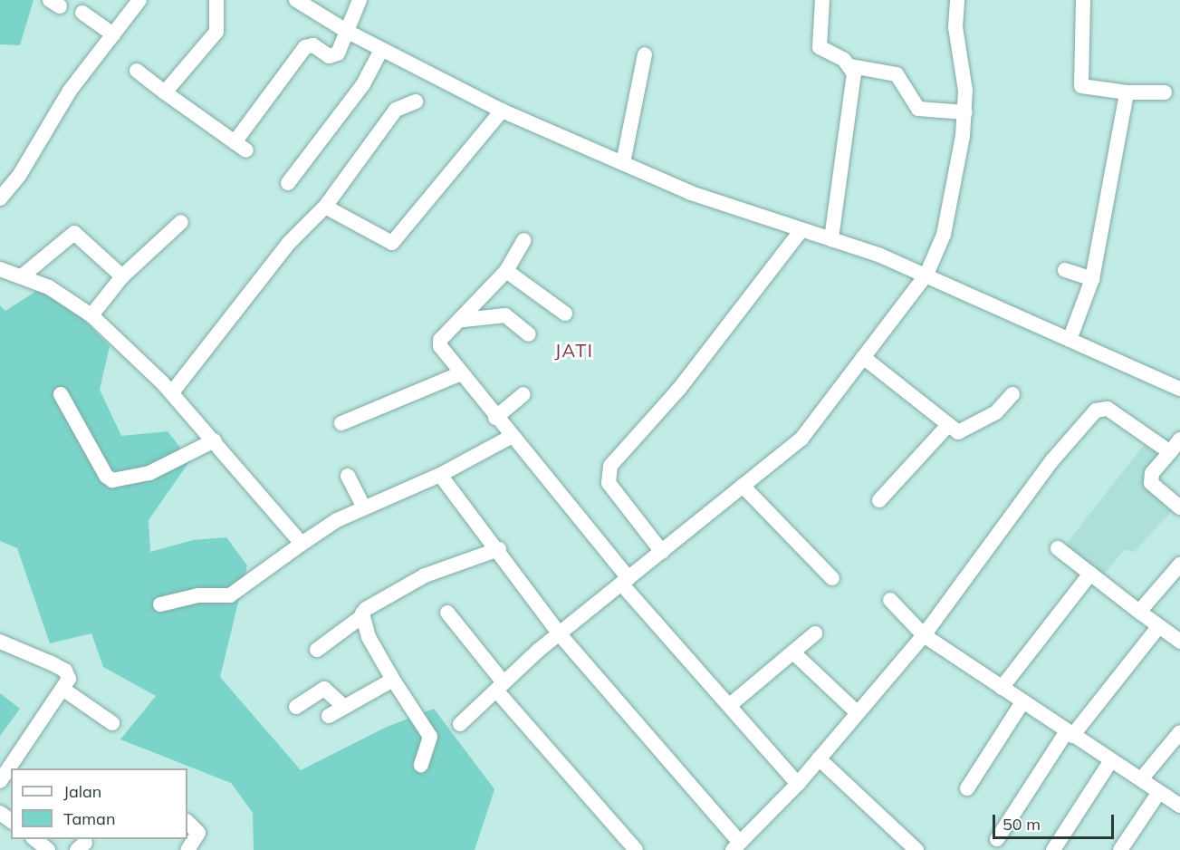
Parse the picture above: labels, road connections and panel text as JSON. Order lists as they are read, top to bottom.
{
  "districts": ["JATI"],
  "legend": ["Jalan", "Taman"],
  "scale_bar": "50 m"
}
